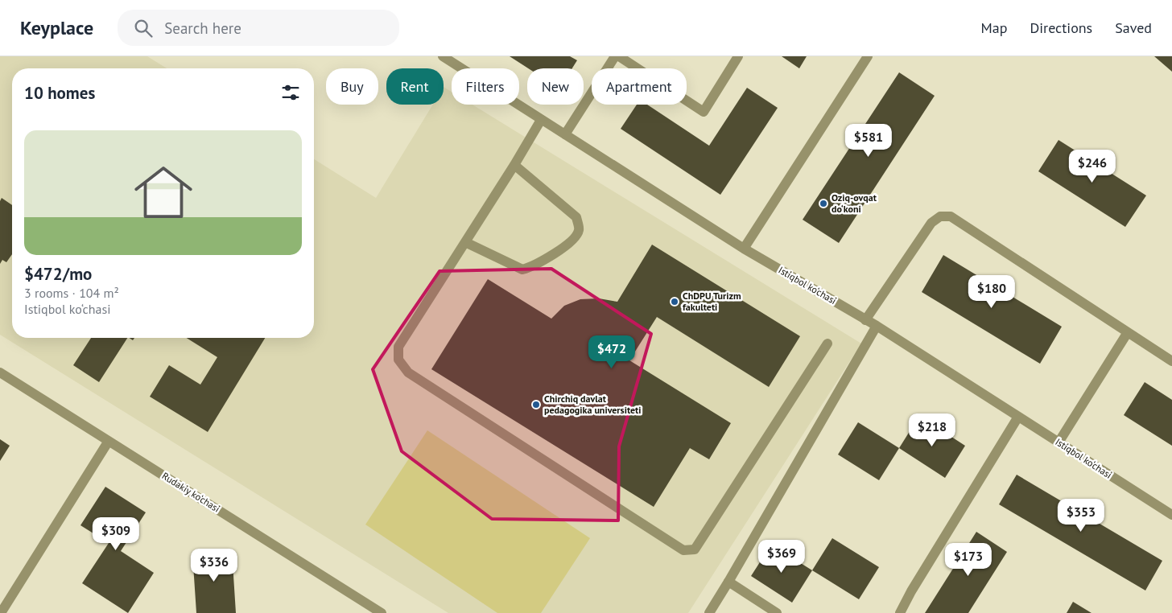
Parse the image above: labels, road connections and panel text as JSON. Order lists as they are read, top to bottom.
{
  "streets": {
    "street": ["Istiqbol ko‘chasi", "Rudakiy ko‘chasi"]
  },
  "places": ["Oziq-ovqat do‘koni", "ChDPU Turizm fakulteti", "Chirchiq davlat pedagogika universiteti"],
  "page": {
    "header": "Keyplace",
    "search": "Search here",
    "nav": ["Map", "Directions", "Saved"],
    "chip": [
      "Buy",
      "Rent",
      "Filters",
      "New",
      "Apartment"
    ],
    "heading": "10 homes",
    "list": [
      {
        "name": "$472/mo",
        "note": "3 rooms · 104 m² · Istiqbol ko‘chasi"
      }
    ],
    "price": [
      "$581",
      "$246",
      "$180",
      "$472",
      "$218",
      "$353",
      "$309",
      "$369",
      "$173",
      "$336"
    ]
  }
}
